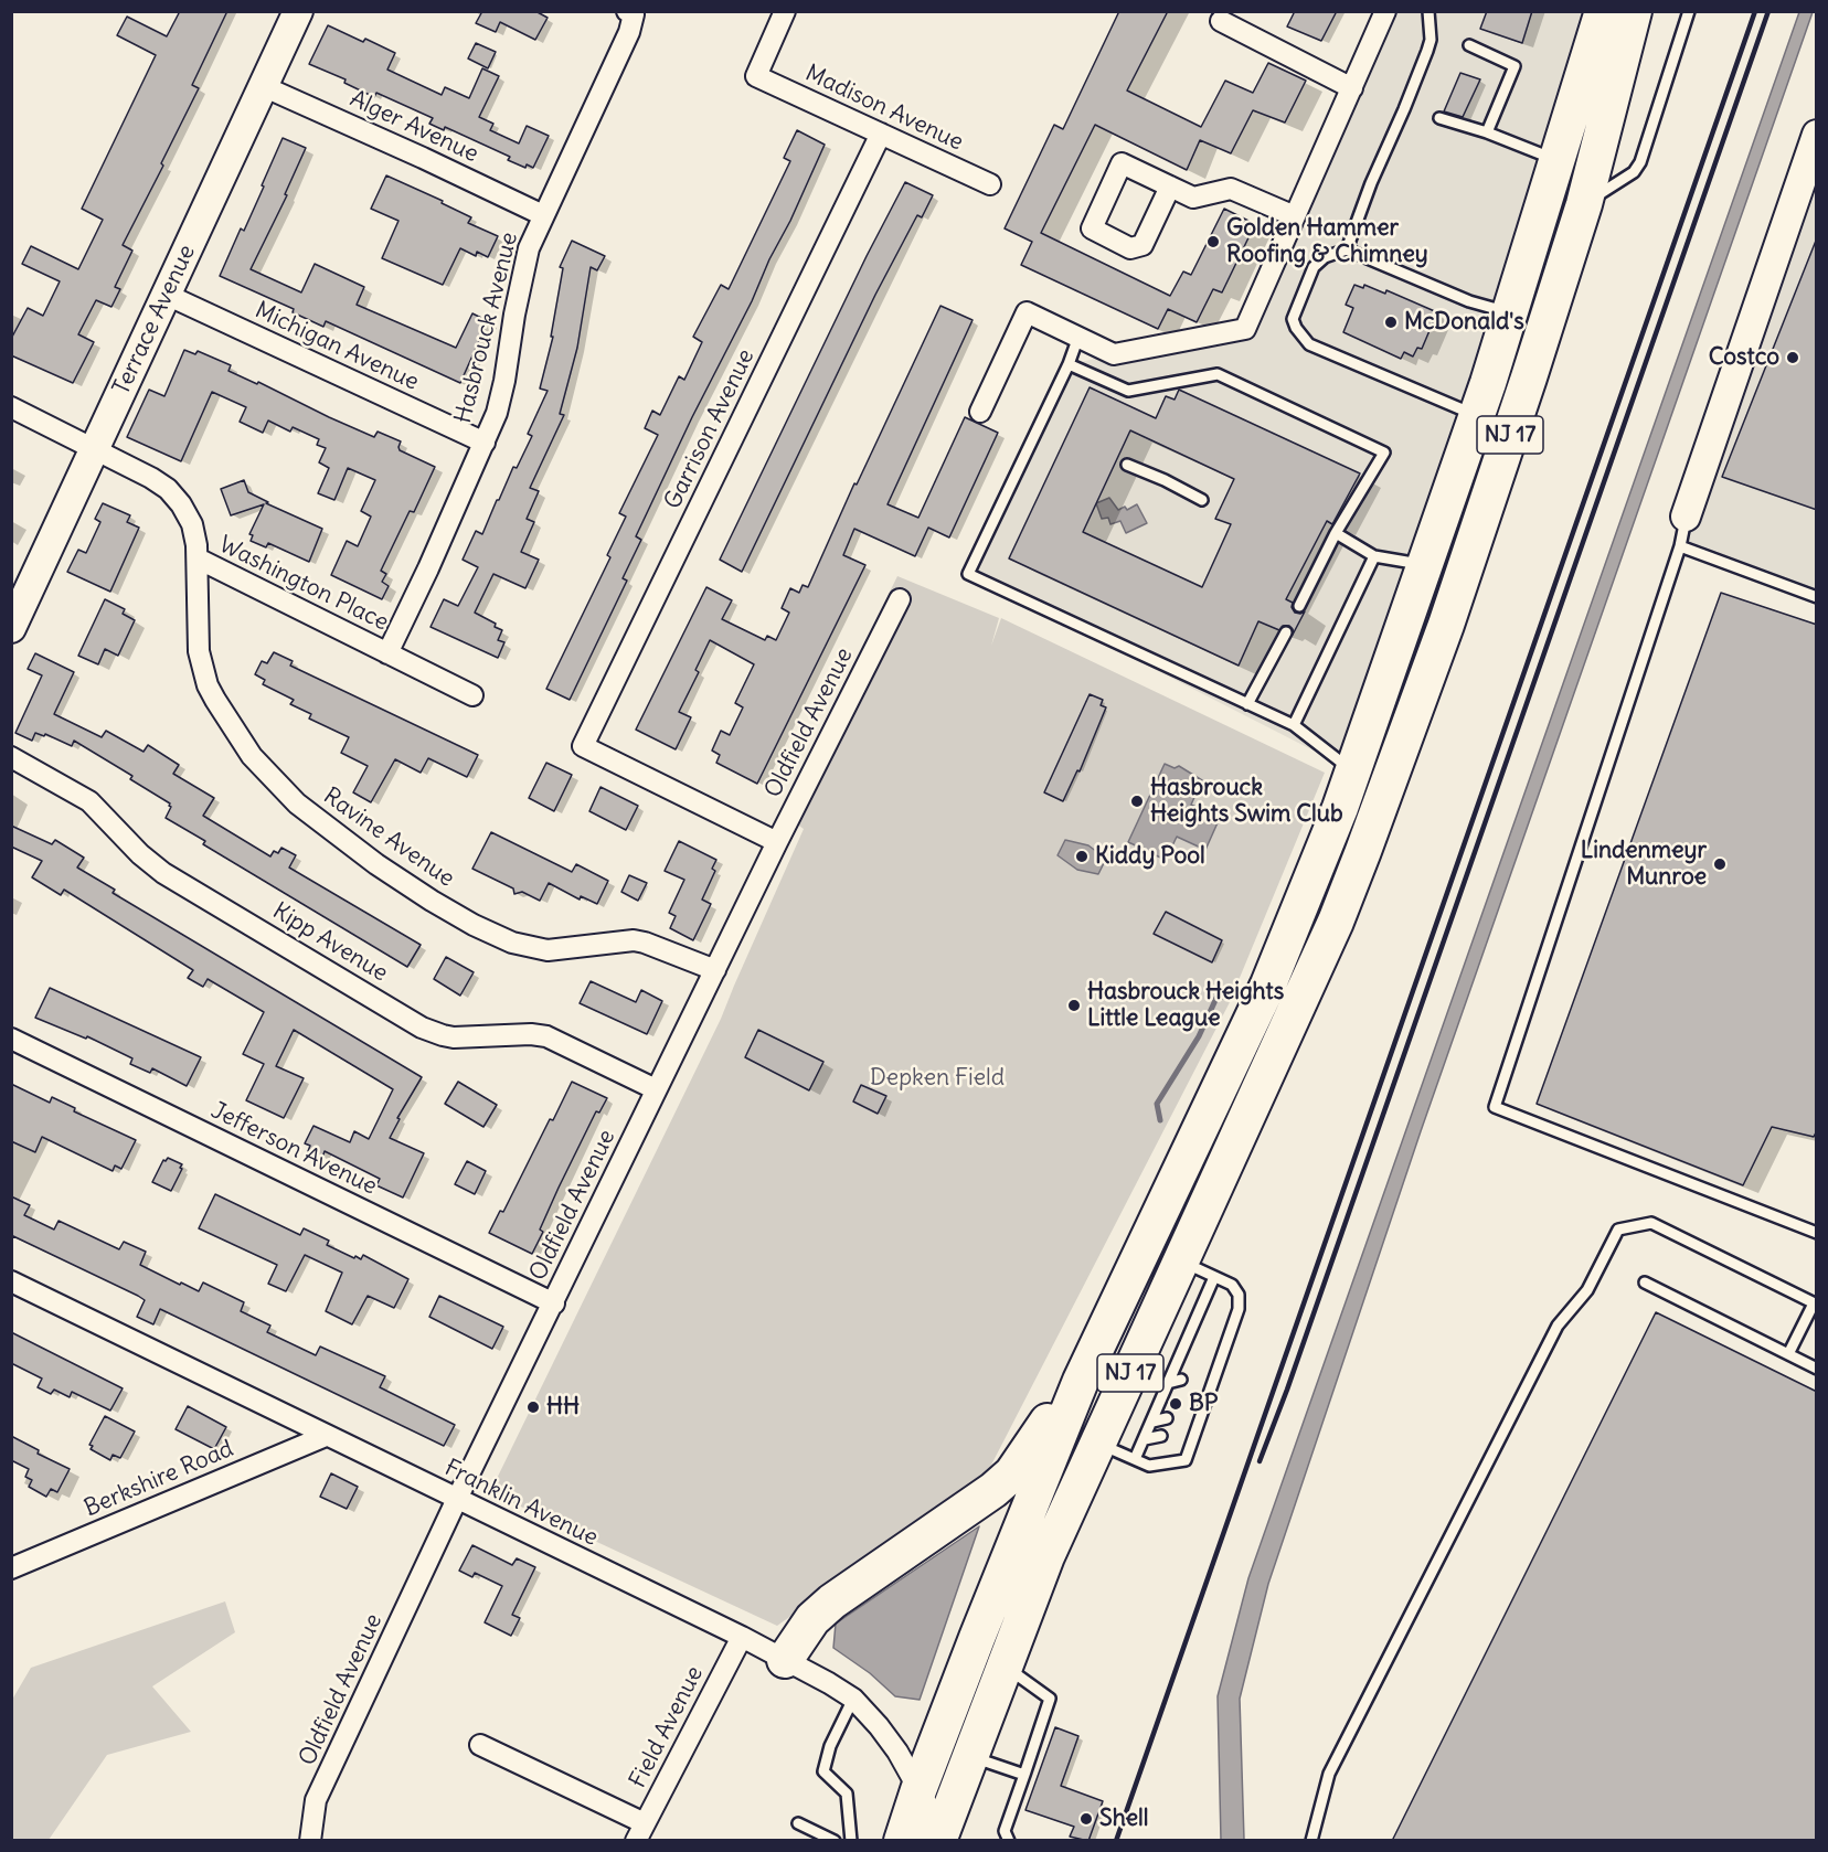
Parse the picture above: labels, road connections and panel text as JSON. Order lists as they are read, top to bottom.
{
  "streets": {
    "highway": ["NJ 17"],
    "main road": ["Terrace Avenue"],
    "street": [
      "Madison Avenue",
      "Alger Avenue",
      "Hasbrouck Avenue",
      "Michigan Avenue",
      "Garrison Avenue",
      "Washington Place",
      "Oldfield Avenue",
      "Ravine Avenue",
      "Kipp Avenue",
      "Jefferson Avenue",
      "Berkshire Road",
      "Franklin Avenue",
      "Field Avenue"
    ]
  },
  "crossings": [
    ["Madison Avenue", "Garrison Avenue"],
    ["Alger Avenue", "Terrace Avenue"],
    ["Alger Avenue", "Hasbrouck Avenue"],
    ["Terrace Avenue", "Michigan Avenue"],
    ["Terrace Avenue", "Washington Place"],
    ["Hasbrouck Avenue", "Michigan Avenue"],
    ["Hasbrouck Avenue", "Washington Place"],
    ["Garrison Avenue", "Oldfield Avenue"],
    ["NJ 17", "Franklin Avenue"],
    ["Washington Place", "Ravine Avenue"],
    ["Oldfield Avenue", "Ravine Avenue"],
    ["Oldfield Avenue", "Kipp Avenue"],
    ["Oldfield Avenue", "Jefferson Avenue"],
    ["Oldfield Avenue", "Franklin Avenue"],
    ["Berkshire Road", "Franklin Avenue"],
    ["Franklin Avenue", "Field Avenue"]
  ],
  "parks": ["Depken Field"],
  "places": [
    "Golden Hammer Roofing & Chimney",
    "McDonald's",
    "Costco",
    "Hasbrouck Heights Swim Club",
    "Kiddy Pool",
    "Lindenmeyr Munroe",
    "Hasbrouck Heights Little League",
    "BP",
    "HH",
    "Shell"
  ]
}
